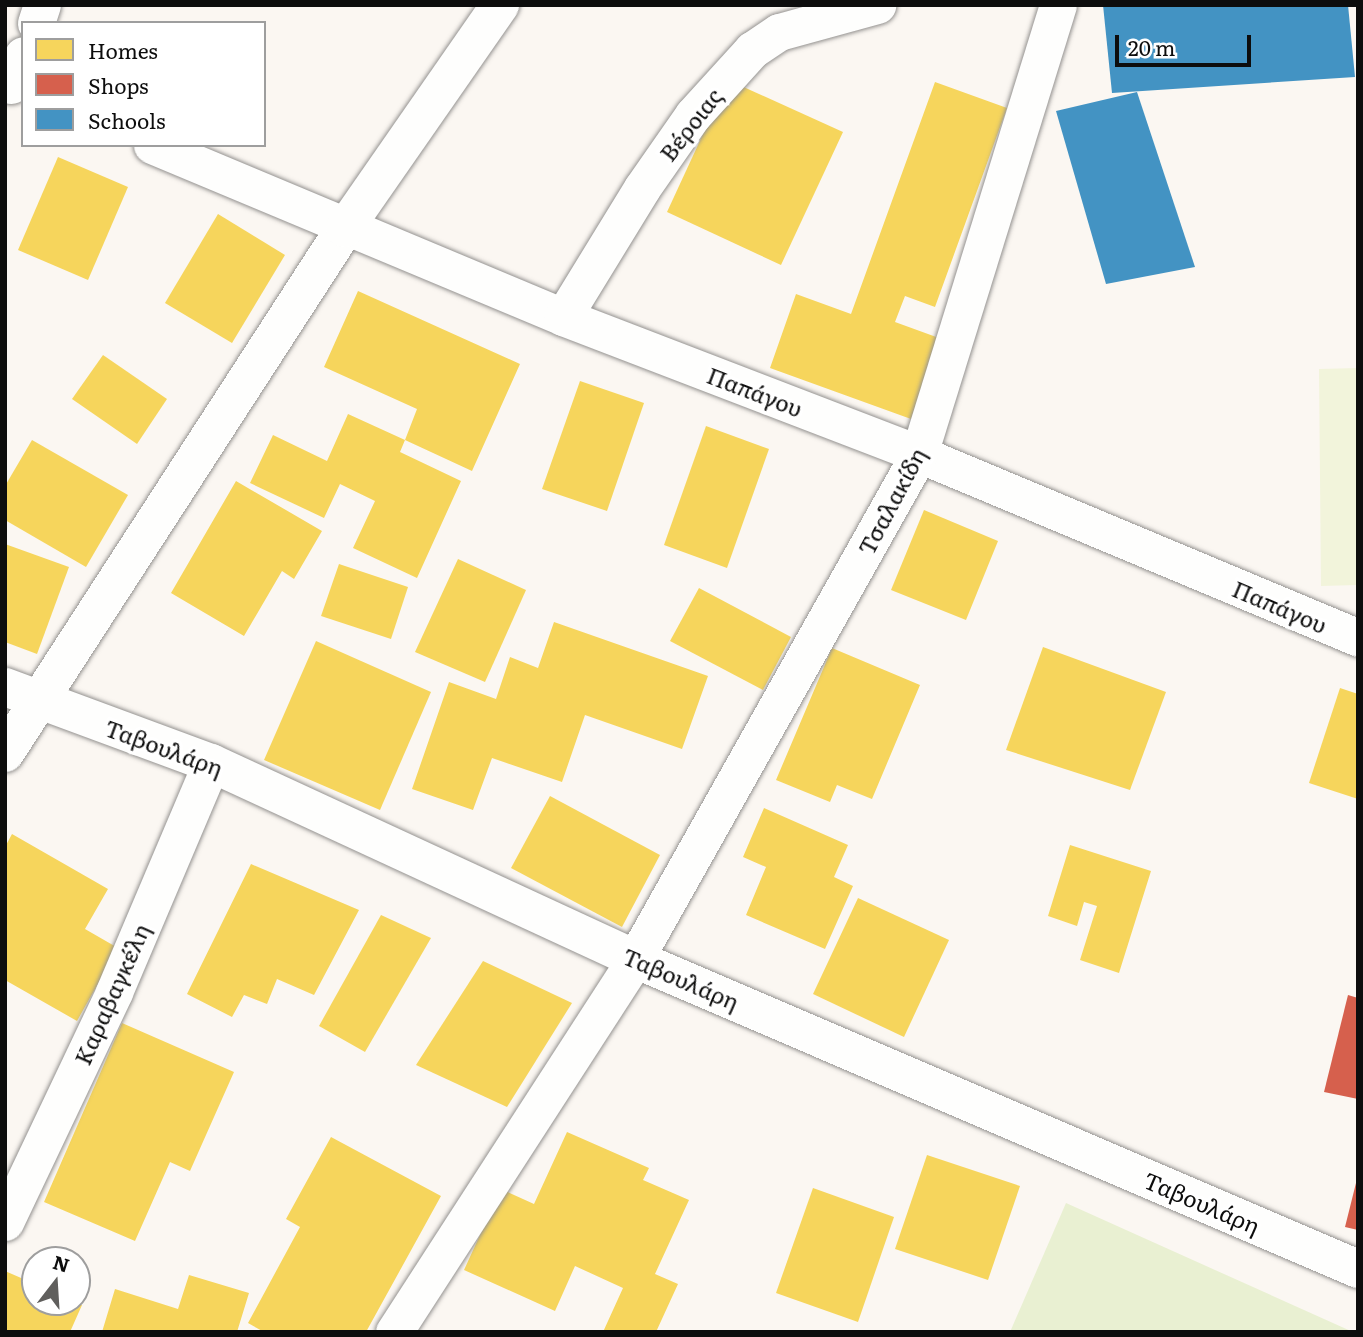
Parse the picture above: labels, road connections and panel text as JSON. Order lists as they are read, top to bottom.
{
  "streets": {
    "street": [
      "Βέροιας",
      "Παπάγου",
      "Τσαλακίδη",
      "Ταβουλάρη",
      "Καραβαγκέλη"
    ]
  },
  "crossings": [
    ["Βέροιας", "Παπάγου"],
    ["Παπάγου", "Τσαλακίδη"],
    ["Τσαλακίδη", "Ταβουλάρη"],
    ["Ταβουλάρη", "Καραβαγκέλη"]
  ],
  "legend": ["Homes", "Shops", "Schools"],
  "scale_bar": "20 m",
  "north": "top"
}
